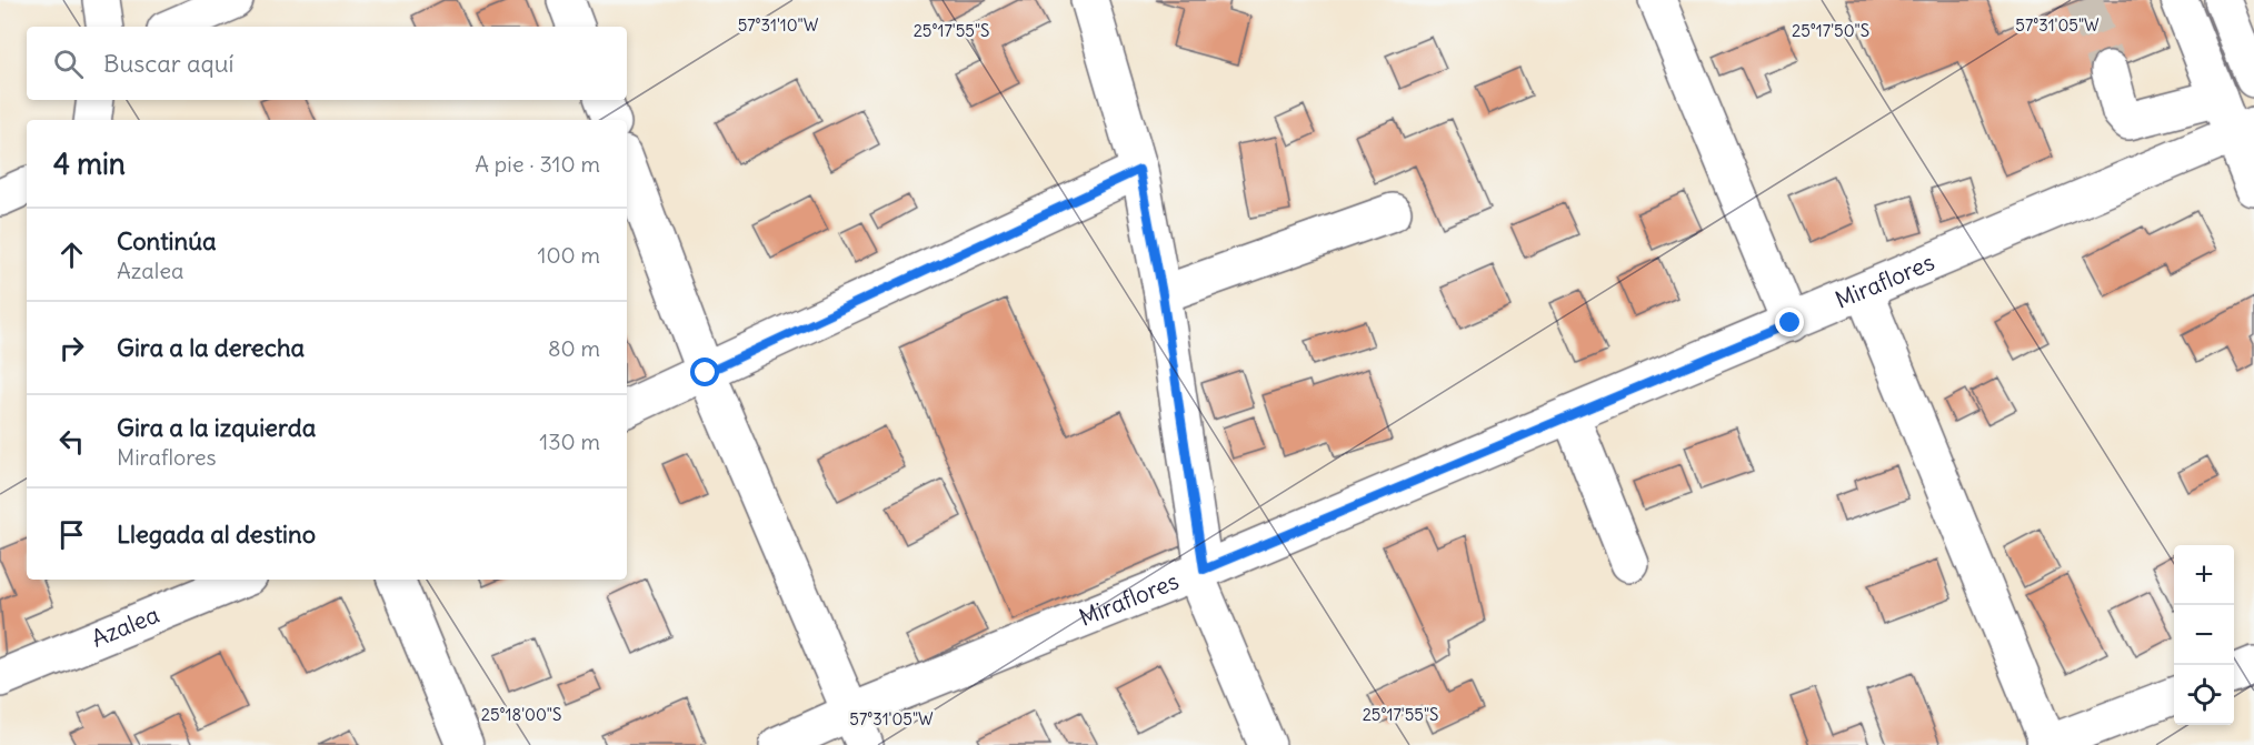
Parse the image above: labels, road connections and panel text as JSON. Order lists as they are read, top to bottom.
{
  "streets": {
    "street": ["Miraflores", "Azalea"]
  },
  "page": {
    "search": "Buscar aquí",
    "heading": ["4 min", "A pie · 310 m"],
    "list": [
      ["Continúa", "Azalea", "100 m"],
      ["Gira a la derecha", "80 m"],
      ["Gira a la izquierda", "Miraflores", "130 m"],
      "Llegada al destino"
    ],
    "map_buttons": ["+", "−"]
  },
  "coordinates": [
    "57°31'10\"W",
    "57°31'05\"W",
    "25°17'50\"S",
    "25°17'55\"S",
    "25°18'00\"S"
  ]
}
